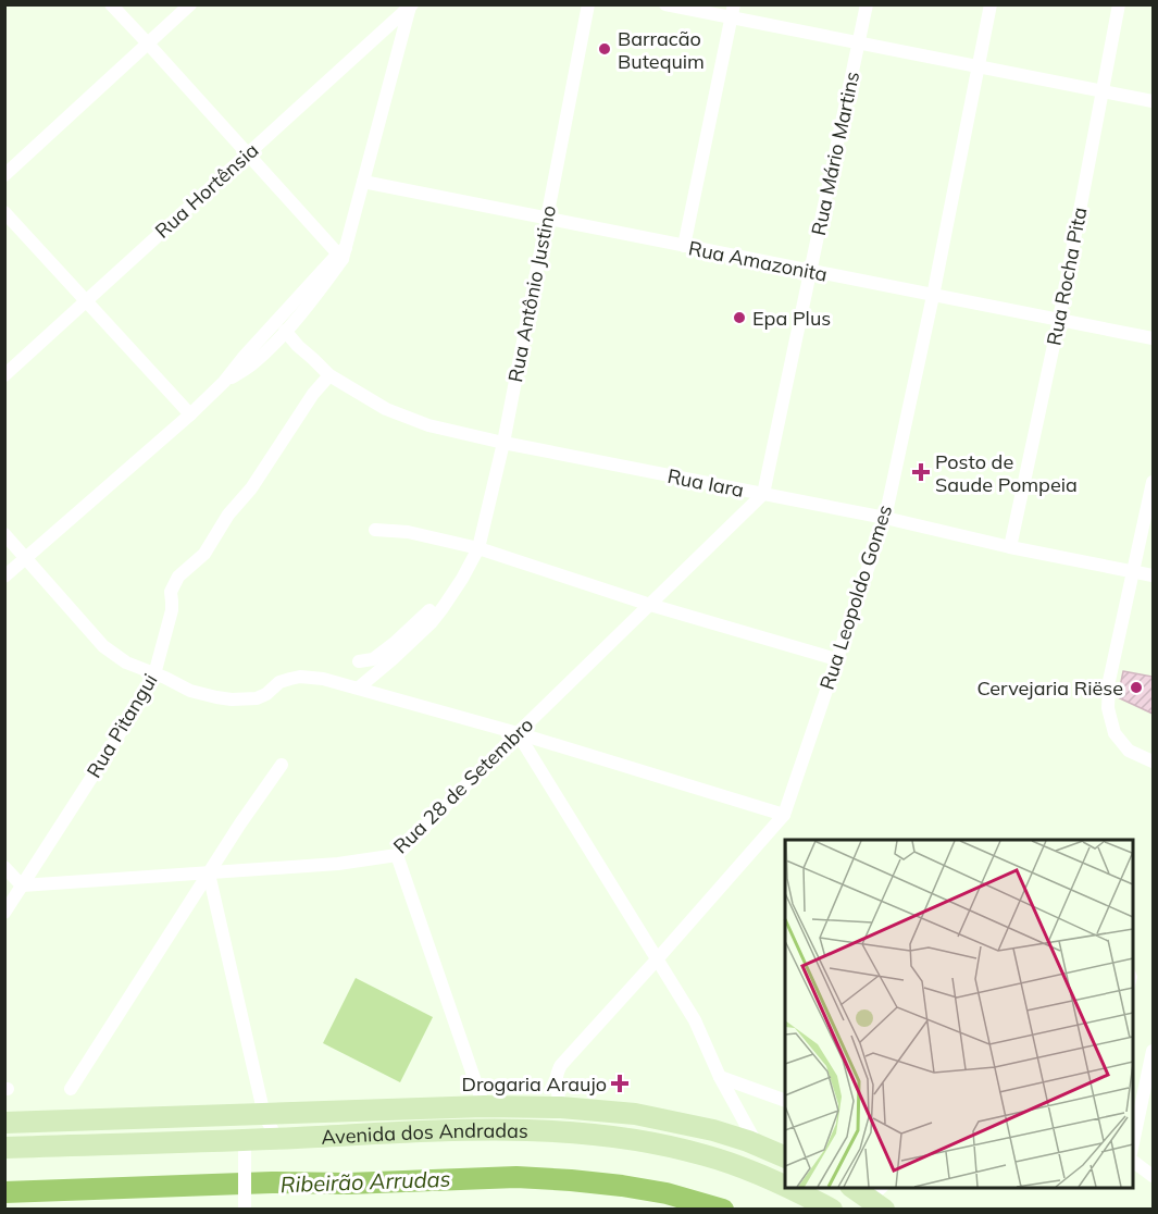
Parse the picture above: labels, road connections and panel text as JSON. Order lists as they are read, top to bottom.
{
  "streets": {
    "main road": ["Avenida dos Andradas"],
    "street": [
      "Rua Mário Martins",
      "Rua Hortênsia",
      "Rua Amazonita",
      "Rua Rocha Pita",
      "Rua Antônio Justino",
      "Rua Iara",
      "Rua Leopoldo Gomes",
      "Rua Pitangui",
      "Rua 28 de Setembro"
    ]
  },
  "crossings": [
    ["Rua Mário Martins", "Rua Amazonita"],
    ["Rua Mário Martins", "Rua Iara"],
    ["Rua Mário Martins", "Rua 28 de Setembro"],
    ["Rua Amazonita", "Rua Rocha Pita"],
    ["Rua Amazonita", "Rua Antônio Justino"],
    ["Rua Amazonita", "Rua Leopoldo Gomes"],
    ["Rua Rocha Pita", "Rua Iara"],
    ["Rua Antônio Justino", "Rua Iara"],
    ["Rua Iara", "Rua Leopoldo Gomes"],
    ["Rua Iara", "Rua Pitangui"],
    ["Rua Iara", "Rua 28 de Setembro"],
    ["Rua Leopoldo Gomes", "Avenida dos Andradas"],
    ["Rua Pitangui", "Rua 28 de Setembro"]
  ],
  "water": ["Ribeirão Arrudas"],
  "places": {
    "other": ["Barracão Butequim", "Epa Plus", "Cervejaria Riëse"],
    "health": ["Posto de Saude Pompeia", "Drogaria Araujo"]
  }
}
